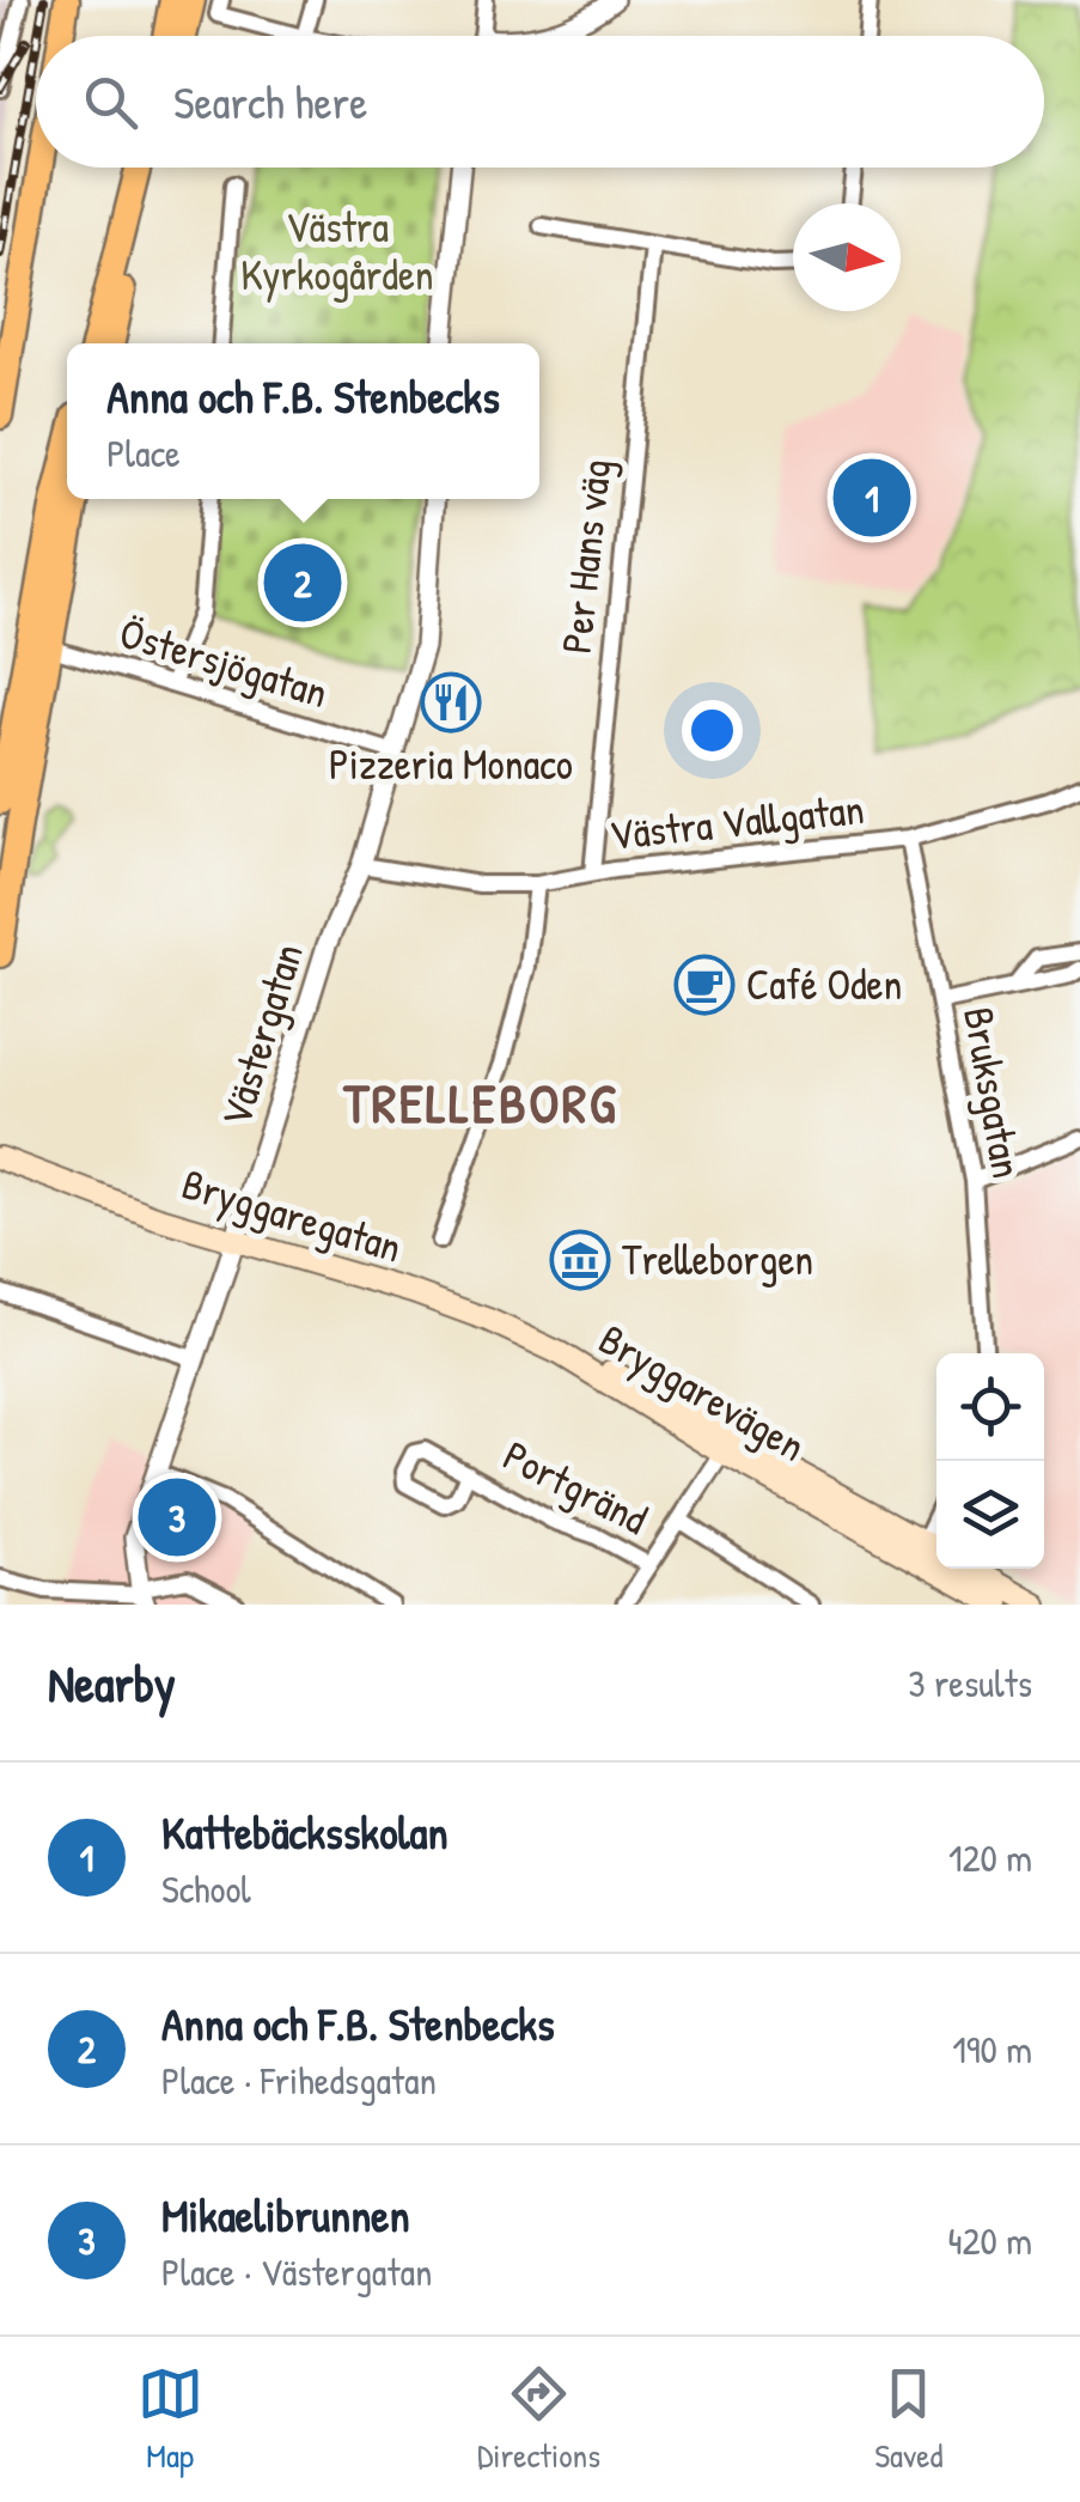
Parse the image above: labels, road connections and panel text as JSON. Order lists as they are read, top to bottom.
{
  "streets": {
    "main road": ["Bryggaregatan", "Bryggarevägen"],
    "street": [
      "Per Hans väg",
      "Östersjögatan",
      "Västra Vallgatan",
      "Västergatan",
      "Bruksgatan",
      "Portgränd"
    ]
  },
  "crossings": [
    ["Per Hans väg", "Västra Vallgatan"],
    ["Östersjögatan", "Västergatan"],
    ["Västra Vallgatan", "Västergatan"],
    ["Västra Vallgatan", "Bruksgatan"],
    ["Västergatan", "Bryggaregatan"],
    ["Bryggaregatan", "Bryggarevägen"]
  ],
  "districts": ["TRELLEBORG"],
  "parks": ["Västra Kyrkogården"],
  "places": {
    "restaurant": ["Pizzeria Monaco"],
    "cafe": ["Café Oden"],
    "museum": ["Trelleborgen"]
  },
  "north": "right",
  "page": {
    "search": "Search here",
    "popup": ["Anna och F.B. Stenbecks", "Place"],
    "pins": ["1", "2", "3"],
    "heading": ["Nearby", "3 results"],
    "list": [
      {
        "mark": "1",
        "name": "Kattebäcksskolan",
        "note": "School",
        "value": "120 m"
      },
      {
        "mark": "2",
        "name": "Anna och F.B. Stenbecks",
        "note": "Place · Frihedsgatan",
        "value": "190 m"
      },
      {
        "mark": "3",
        "name": "Mikaelibrunnen",
        "note": "Place · Västergatan",
        "value": "420 m"
      }
    ],
    "nav": ["Map", "Directions", "Saved"]
  }
}
